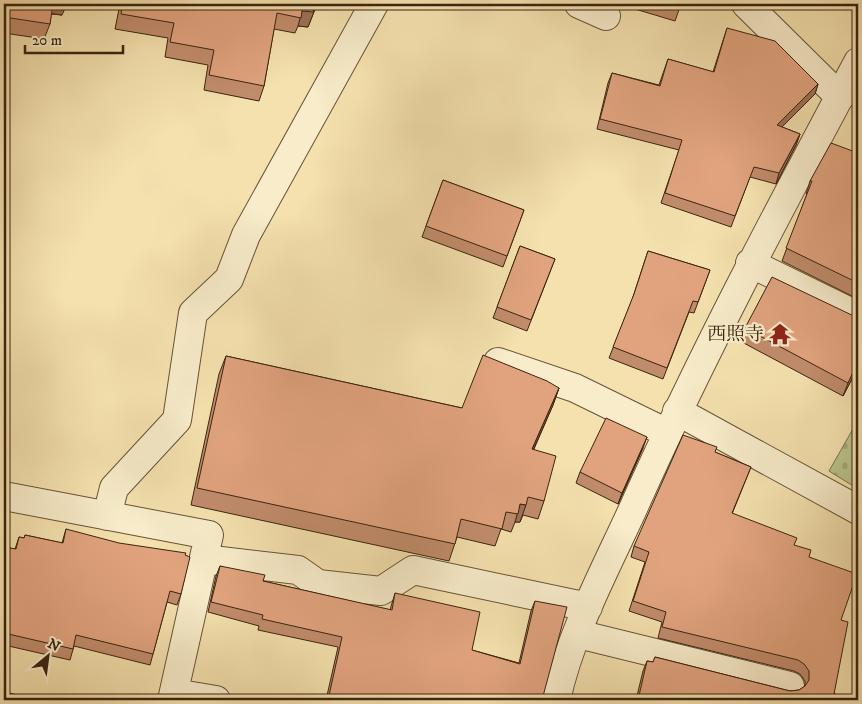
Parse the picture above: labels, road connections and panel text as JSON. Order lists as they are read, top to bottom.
{
  "places": {
    "temple": ["西照寺"]
  },
  "scale_bar": "20 m",
  "north": "top right"
}
